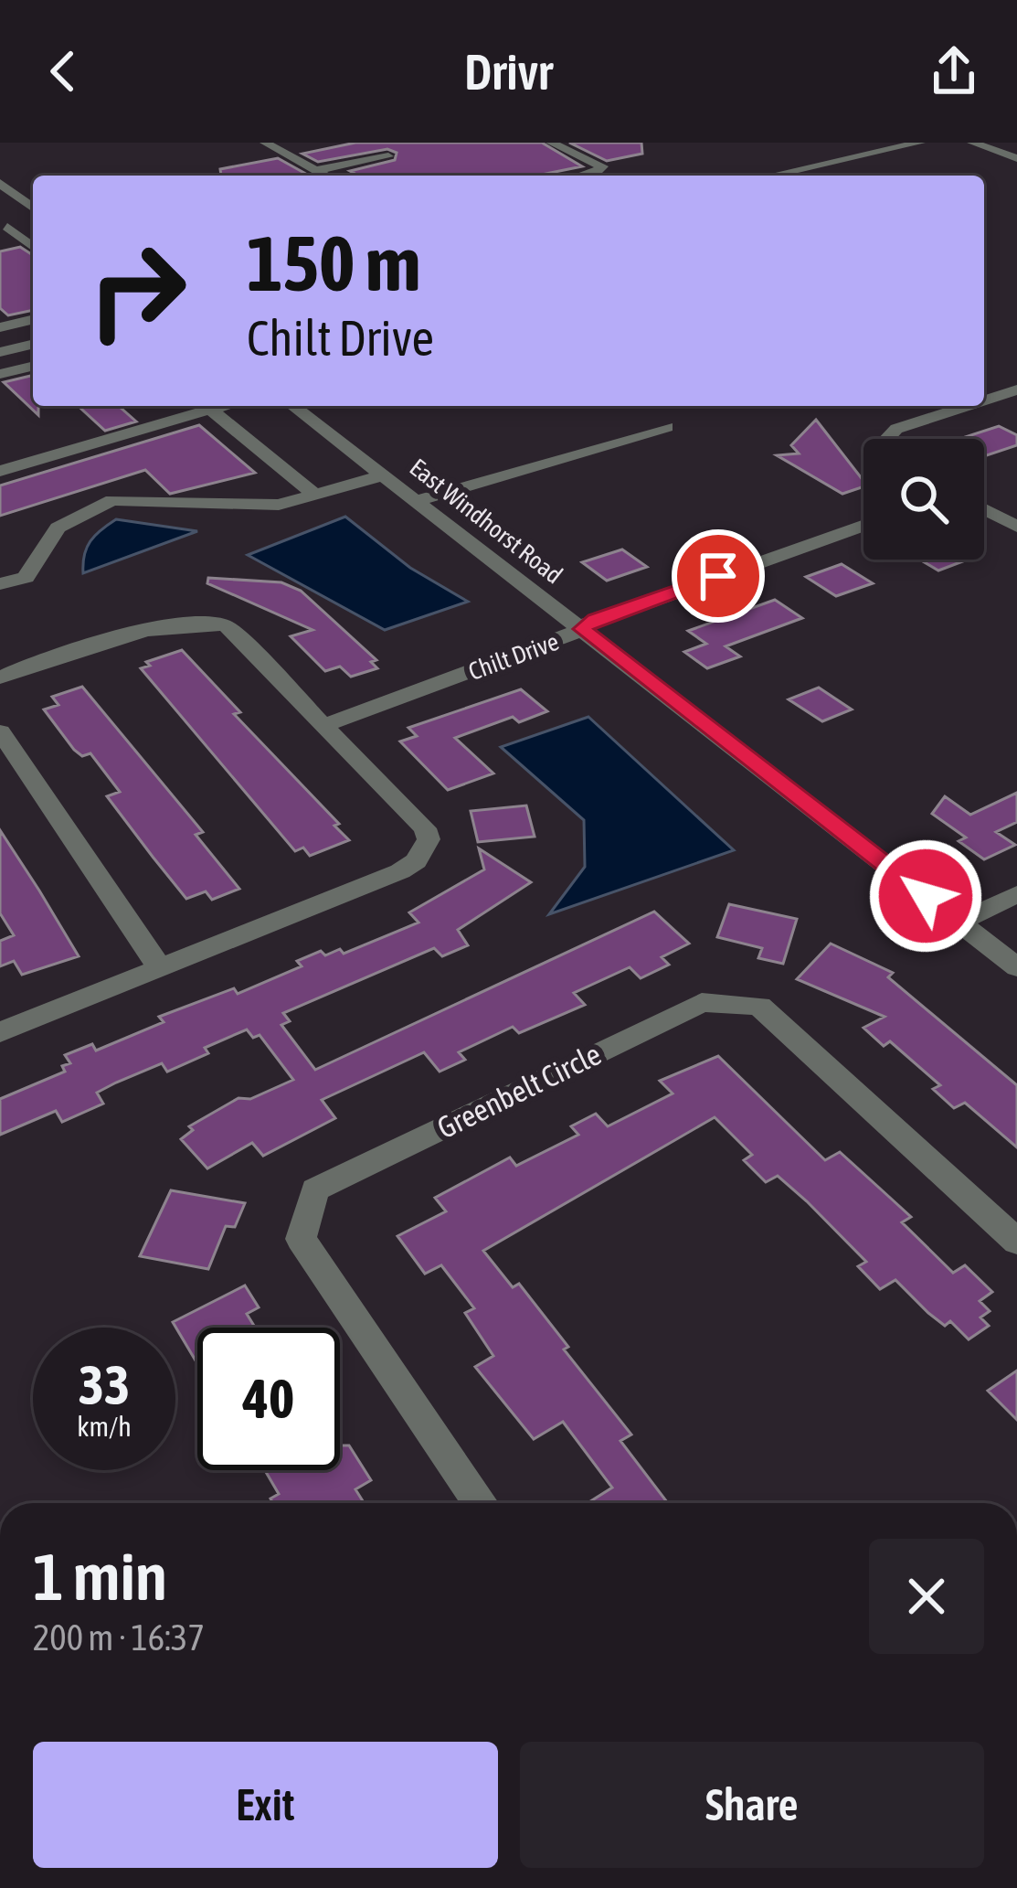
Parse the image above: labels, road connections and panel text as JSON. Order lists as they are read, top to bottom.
{
  "streets": {
    "street": ["East Windhorst Road", "Chilt Drive", "Greenbelt Circle"]
  },
  "crossings": [
    ["East Windhorst Road", "Chilt Drive"]
  ],
  "page": {
    "header": "Drivr",
    "turn": ["150 m", "Chilt Drive"],
    "speed": "33 km/h",
    "limit": "40",
    "heading": ["1 min", "200 m · 16:37"],
    "buttons": ["Exit", "Share"]
  }
}
